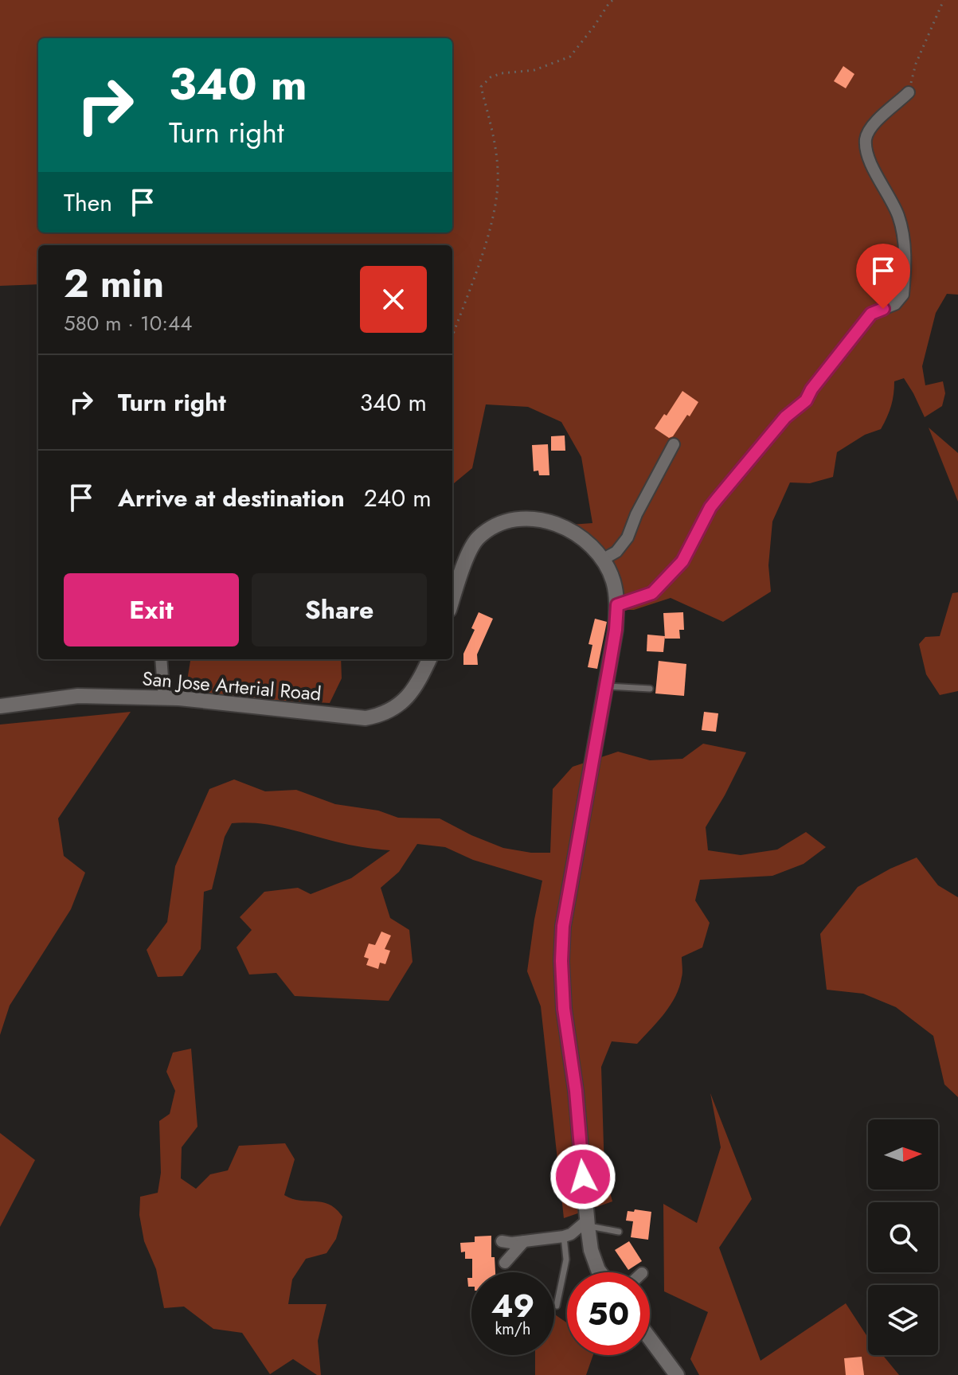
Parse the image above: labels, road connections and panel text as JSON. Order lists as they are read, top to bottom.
{
  "streets": {
    "main road": ["San Jose Arterial Road"]
  },
  "north": "right",
  "page": {
    "turn": ["340 m", "Turn right"],
    "then": "Then",
    "heading": ["2 min", "580 m · 10:44"],
    "list": [
      {
        "name": "Turn right",
        "value": "340 m"
      },
      {
        "name": "Arrive at destination",
        "value": "240 m"
      }
    ],
    "buttons": ["Exit", "Share"],
    "speed": "49 km/h",
    "limit": "50"
  }
}
